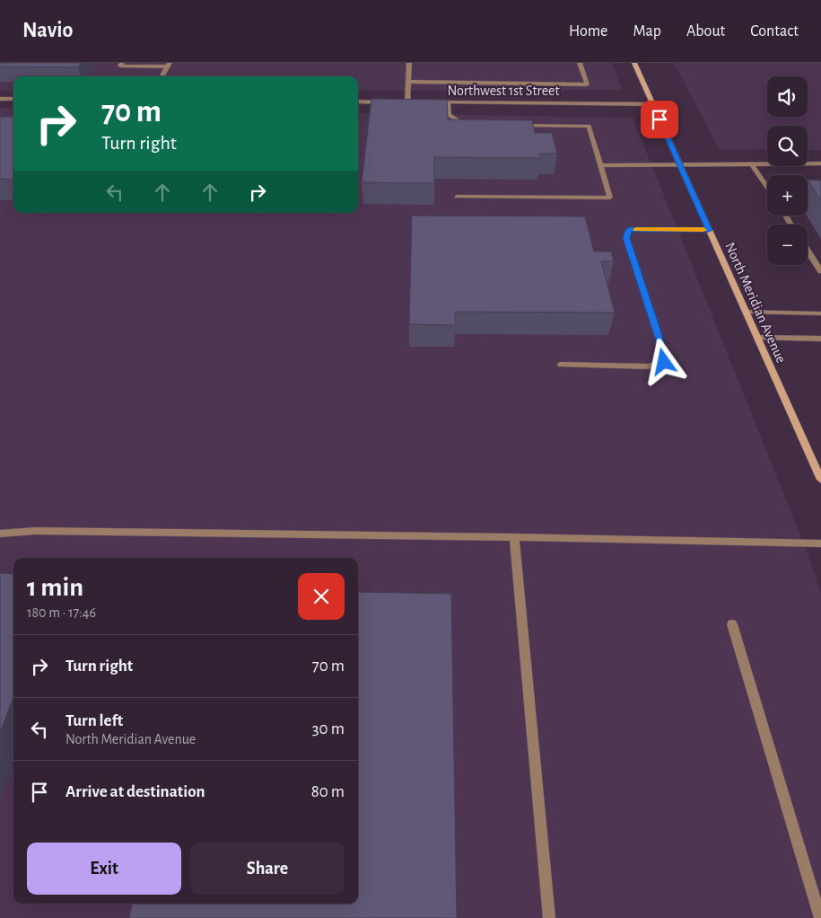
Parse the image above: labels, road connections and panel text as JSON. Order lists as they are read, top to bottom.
{
  "streets": {
    "main road": ["North Meridian Avenue"],
    "street": ["Northwest 1st Street"]
  },
  "crossings": [
    ["Northwest 1st Street", "North Meridian Avenue"]
  ],
  "page": {
    "header": "Navio",
    "nav": [
      "Home",
      "Map",
      "About",
      "Contact"
    ],
    "map_buttons": ["+", "−"],
    "turn": ["70 m", "Turn right"],
    "heading": ["1 min", "180 m · 17:46"],
    "list": [
      {
        "name": "Turn right",
        "value": "70 m"
      },
      {
        "name": "Turn left",
        "note": "North Meridian Avenue",
        "value": "30 m"
      },
      {
        "name": "Arrive at destination",
        "value": "80 m"
      }
    ],
    "buttons": ["Exit", "Share"]
  }
}
